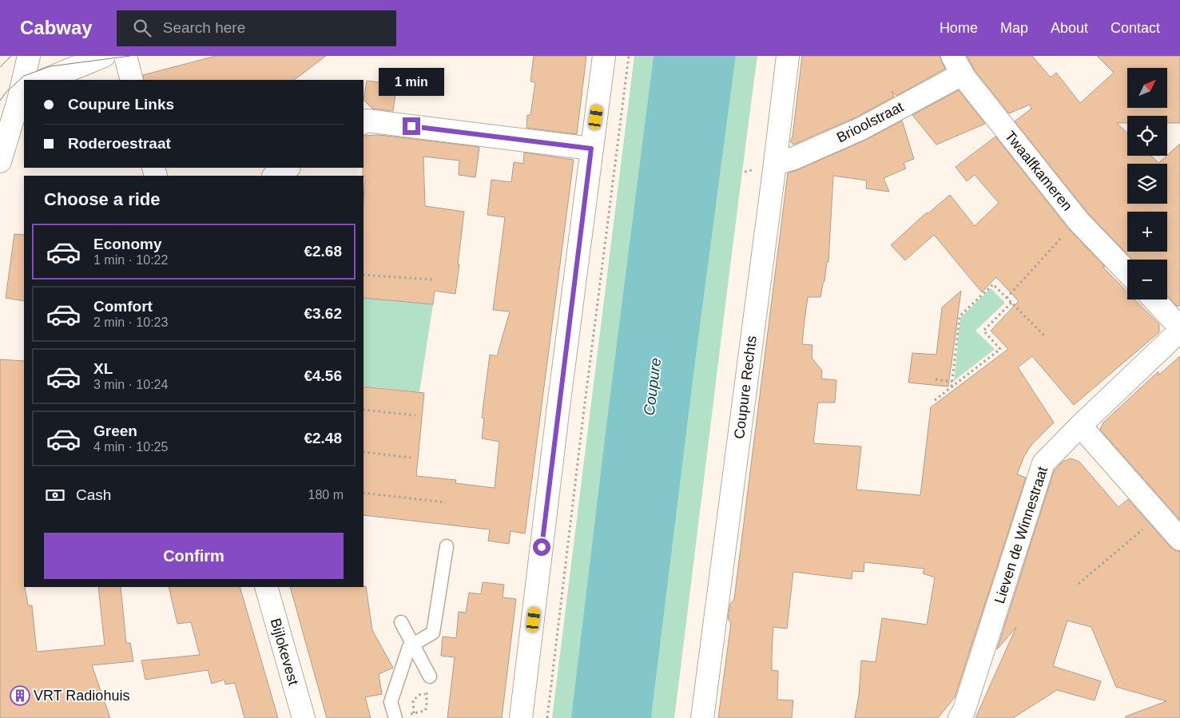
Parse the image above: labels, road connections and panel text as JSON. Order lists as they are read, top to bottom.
{
  "streets": {
    "street": [
      "Brioolstraat",
      "Twaalfkameren",
      "Coupure Rechts",
      "Lieven de Winnestraat",
      "Bijlokevest"
    ]
  },
  "crossings": [
    ["Brioolstraat", "Twaalfkameren"],
    ["Brioolstraat", "Coupure Rechts"]
  ],
  "water": ["Coupure"],
  "places": {
    "building": ["VRT Radiohuis"]
  },
  "north": "top right",
  "page": {
    "header": "Cabway",
    "search": "Search here",
    "nav": [
      "Home",
      "Map",
      "About",
      "Contact"
    ],
    "map_buttons": ["+", "−"],
    "bubble": "1 min",
    "banner": ["Coupure Links", "Roderoestraat"],
    "heading": "Choose a ride",
    "list": [
      {
        "name": "Economy",
        "note": "1 min · 10:22",
        "value": "€2.68"
      },
      {
        "name": "Comfort",
        "note": "2 min · 10:23",
        "value": "€3.62"
      },
      {
        "name": "XL",
        "note": "3 min · 10:24",
        "value": "€4.56"
      },
      {
        "name": "Green",
        "note": "4 min · 10:25",
        "value": "€2.48"
      }
    ],
    "pay": ["Cash", "180 m"],
    "buttons": "Confirm"
  }
}
